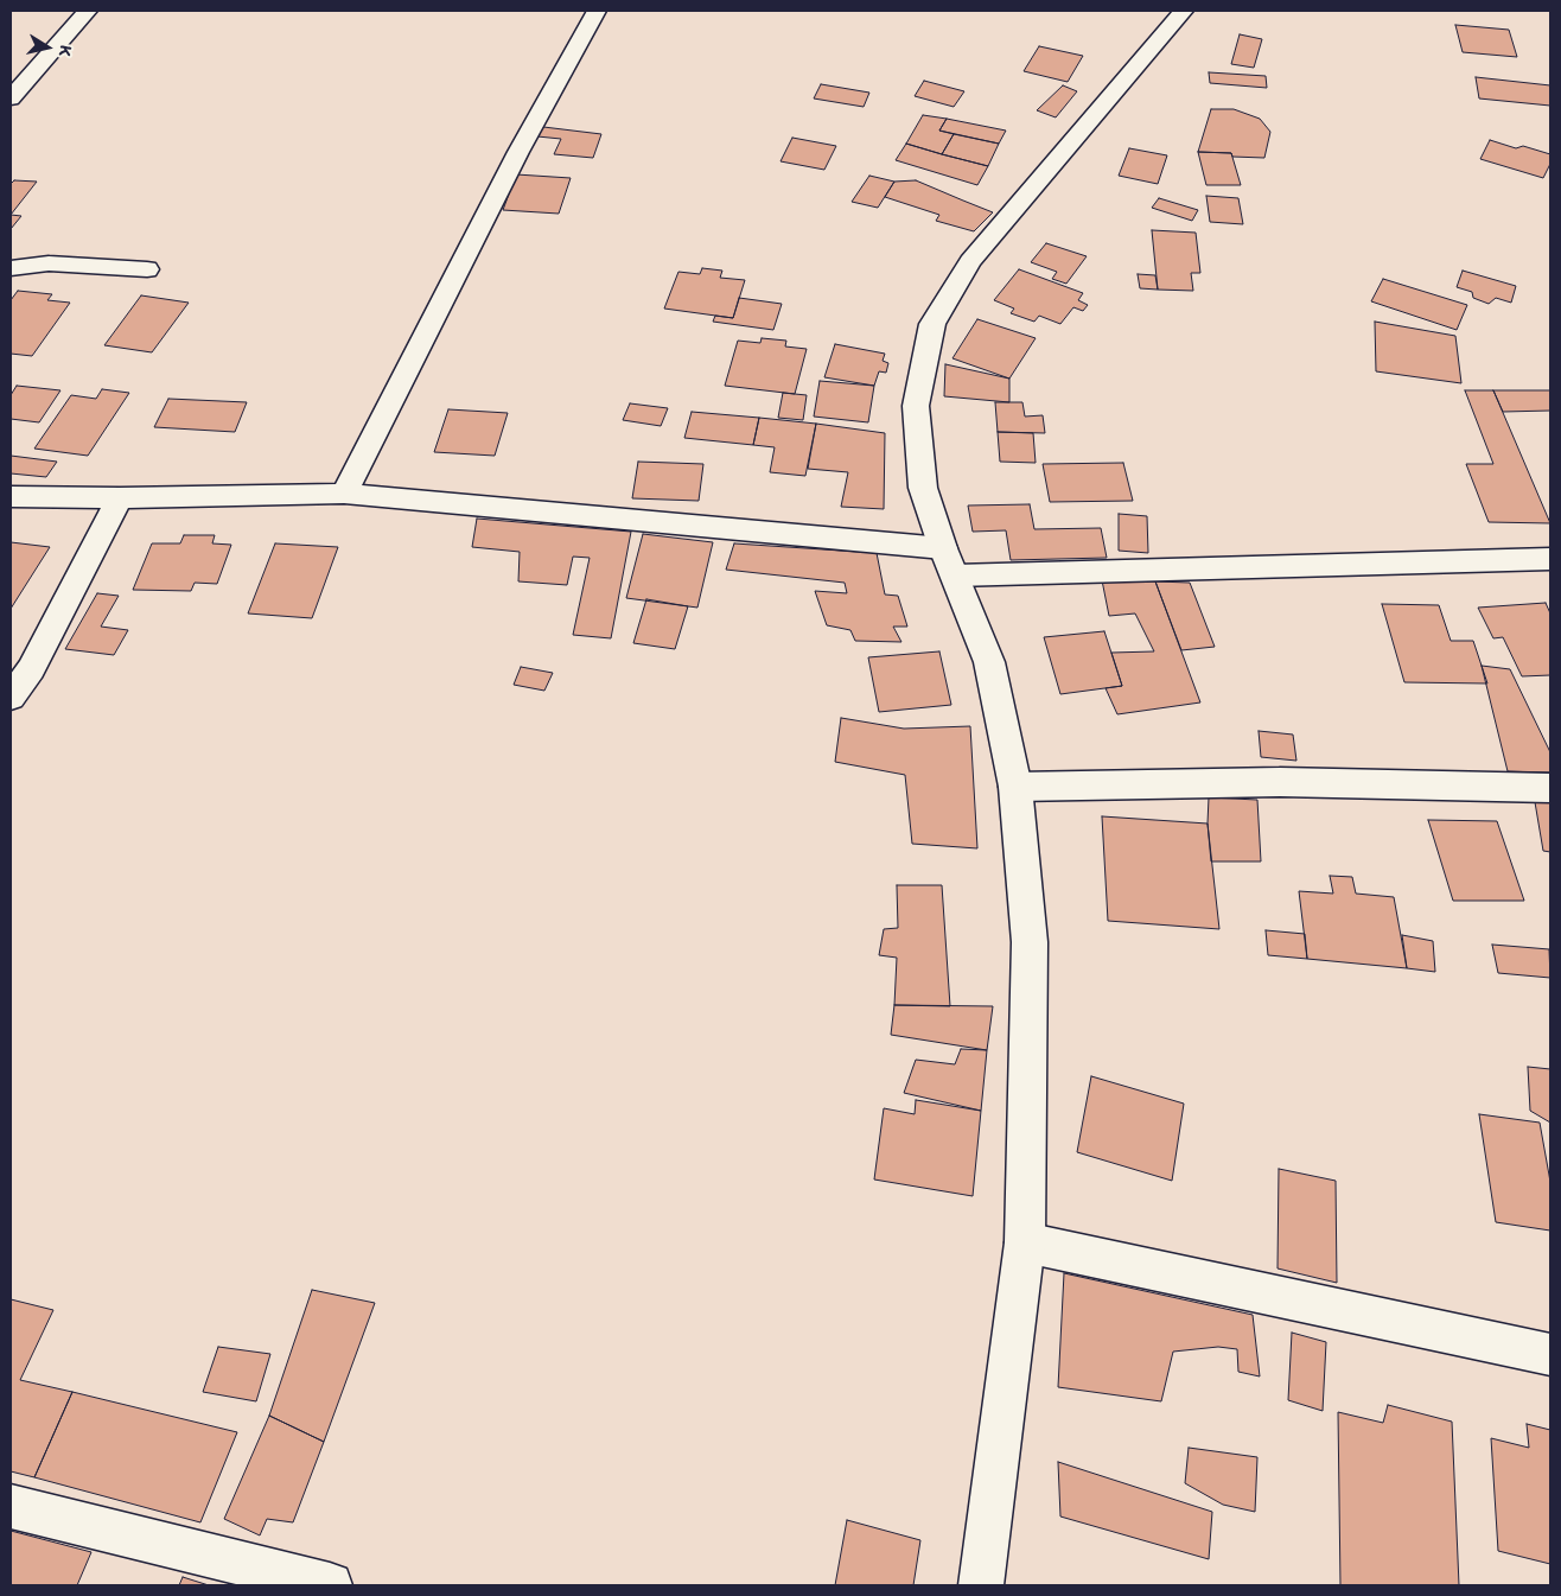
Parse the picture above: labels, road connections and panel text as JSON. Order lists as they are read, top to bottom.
{
  "north": "right"
}
